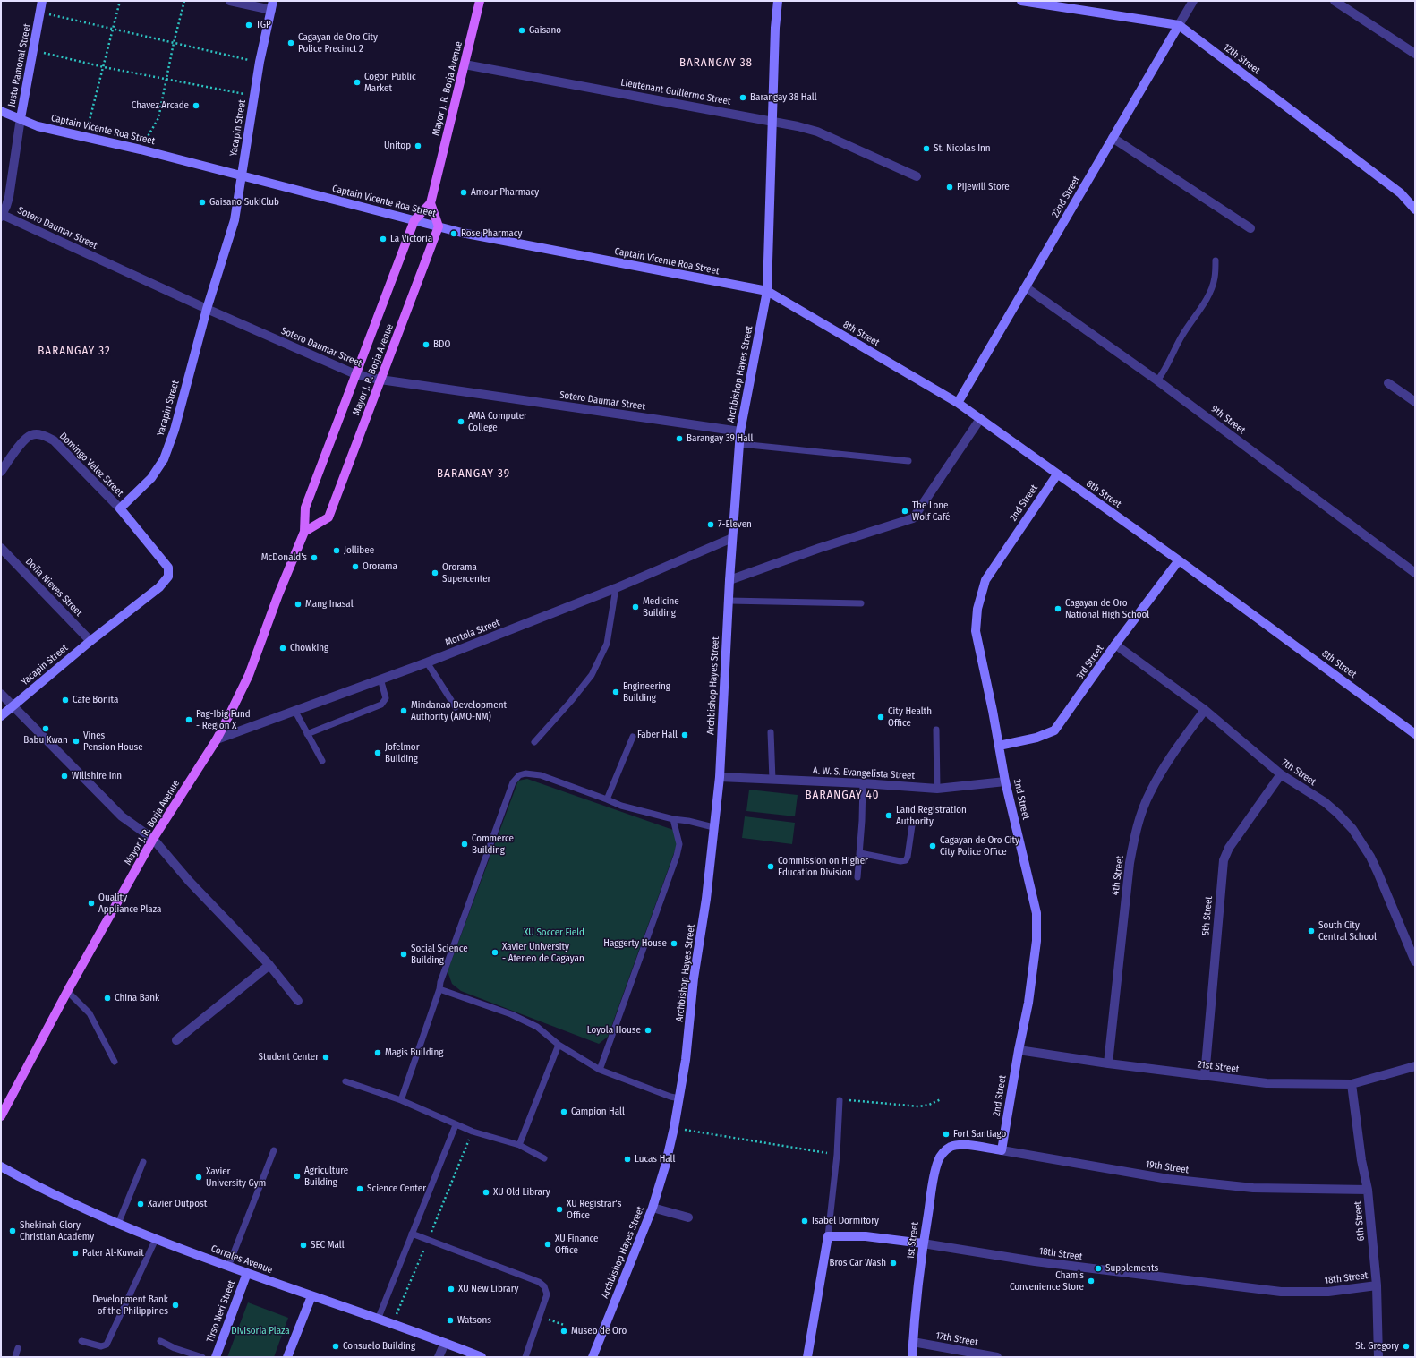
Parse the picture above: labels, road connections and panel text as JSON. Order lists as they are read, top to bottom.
{
  "streets": {
    "main road": ["Mayor J. R. Borja Avenue"],
    "street": [
      "12th Street",
      "Justo Ramonal Street",
      "Lieutenant Guillermo Street",
      "Yacapin Street",
      "Captain Vicente Roa Street",
      "22nd Street",
      "Sotero Daumar Street",
      "8th Street",
      "Archbishop Hayes Street",
      "9th Street",
      "Domingo Velez Street",
      "2nd Street",
      "Doña Nieves Street",
      "Mortola Street",
      "3rd Street",
      "7th Street",
      "A. W. S. Evangelista Street",
      "4th Street",
      "5th Street",
      "21st Street",
      "19th Street",
      "6th Street",
      "1st Street",
      "18th Street",
      "Corrales Avenue",
      "Tirso Neri Street",
      "17th Street"
    ]
  },
  "crossings": [
    ["12th Street", "22nd Street"],
    ["Justo Ramonal Street", "Captain Vicente Roa Street"],
    ["Justo Ramonal Street", "Sotero Daumar Street"],
    ["Mayor J. R. Borja Avenue", "Lieutenant Guillermo Street"],
    ["Mayor J. R. Borja Avenue", "Captain Vicente Roa Street"],
    ["Mayor J. R. Borja Avenue", "Sotero Daumar Street"],
    ["Mayor J. R. Borja Avenue", "Mortola Street"],
    ["Lieutenant Guillermo Street", "Archbishop Hayes Street"],
    ["Yacapin Street", "Captain Vicente Roa Street"],
    ["Yacapin Street", "Sotero Daumar Street"],
    ["Yacapin Street", "Domingo Velez Street"],
    ["Yacapin Street", "Doña Nieves Street"],
    ["Captain Vicente Roa Street", "8th Street"],
    ["Captain Vicente Roa Street", "Archbishop Hayes Street"],
    ["22nd Street", "8th Street"],
    ["22nd Street", "9th Street"],
    ["Sotero Daumar Street", "Archbishop Hayes Street"],
    ["8th Street", "Archbishop Hayes Street"],
    ["8th Street", "2nd Street"],
    ["8th Street", "3rd Street"],
    ["Archbishop Hayes Street", "Mortola Street"],
    ["Archbishop Hayes Street", "A. W. S. Evangelista Street"],
    ["2nd Street", "3rd Street"],
    ["2nd Street", "A. W. S. Evangelista Street"],
    ["2nd Street", "21st Street"],
    ["2nd Street", "19th Street"],
    ["3rd Street", "7th Street"],
    ["7th Street", "4th Street"],
    ["7th Street", "5th Street"],
    ["4th Street", "21st Street"],
    ["5th Street", "21st Street"],
    ["21st Street", "6th Street"],
    ["19th Street", "6th Street"],
    ["19th Street", "1st Street"],
    ["6th Street", "18th Street"],
    ["1st Street", "18th Street"],
    ["1st Street", "17th Street"],
    ["Corrales Avenue", "Tirso Neri Street"]
  ],
  "districts": [
    "BARANGAY 38",
    "BARANGAY 32",
    "BARANGAY 39",
    "BARANGAY 40"
  ],
  "parks": ["XU Soccer Field", "Divisoria Plaza"],
  "places": [
    "TGP",
    "Gaisano",
    "Cagayan de Oro City Police Precinct 2",
    "Cogon Public Market",
    "Barangay 38 Hall",
    "Chavez Arcade",
    "Unitop",
    "St. Nicolas Inn",
    "Pijewill Store",
    "Amour Pharmacy",
    "Gaisano SukiClub",
    "Rose Pharmacy",
    "La Victoria",
    "BDO",
    "AMA Computer College",
    "Barangay 39 Hall",
    "The Lone Wolf Café",
    "7-Eleven",
    "Jollibee",
    "McDonald's",
    "Ororama",
    "Ororama Supercenter",
    "Mang Inasal",
    "Medicine Building",
    "Cagayan de Oro National High School",
    "Chowking",
    "Engineering Building",
    "Cafe Bonita",
    "Mindanao Development Authority (AMO-NM)",
    "City Health Office",
    "Pag-Ibig Fund - Region X",
    "Babu Kwan",
    "Faber Hall",
    "Vines Pension House",
    "Jofelmor Building",
    "Willshire Inn",
    "Land Registration Authority",
    "Commerce Building",
    "Cagayan de Oro City City Police Office",
    "Commission on Higher Education Division",
    "Quality Appliance Plaza",
    "South City Central School",
    "Haggerty House",
    "Xavier University - Ateneo de Cagayan",
    "Social Science Building",
    "China Bank",
    "Loyola House",
    "Magis Building",
    "Student Center",
    "Campion Hall",
    "Fort Santiago",
    "Lucas Hall",
    "Agriculture Building",
    "Xavier University Gym",
    "Science Center",
    "XU Old Library",
    "Xavier Outpost",
    "XU Registrar's Office",
    "Isabel Dormitory",
    "Shekinah Glory Christian Academy",
    "XU Finance Office",
    "SEC Mall",
    "Pater Al-Kuwait",
    "Bros Car Wash",
    "Supplements",
    "Cham's Convenience Store",
    "XU New Library",
    "Development Bank of the Philippines",
    "Watsons",
    "Museo de Oro",
    "Consuelo Building",
    "St. Gregory"
  ]
}
